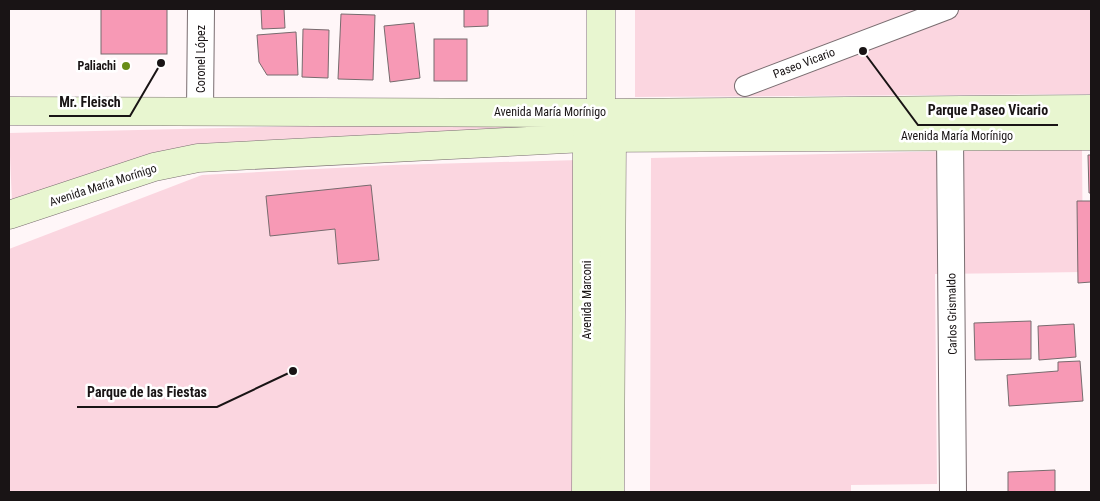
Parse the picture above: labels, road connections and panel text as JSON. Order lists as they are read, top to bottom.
{
  "streets": {
    "main road": ["Avenida María Morínigo", "Avenida Marconi"],
    "street": ["Coronel López", "Paseo Vicario", "Carlos Grismaldo"]
  },
  "crossings": [
    ["Coronel López", "Avenida María Morínigo"],
    ["Avenida María Morínigo", "Avenida Marconi"],
    ["Avenida María Morínigo", "Carlos Grismaldo"]
  ],
  "places": [
    "Parque Paseo Vicario",
    "Mr. Fleisch",
    "Paliachi",
    "Parque de las Fiestas"
  ]
}
